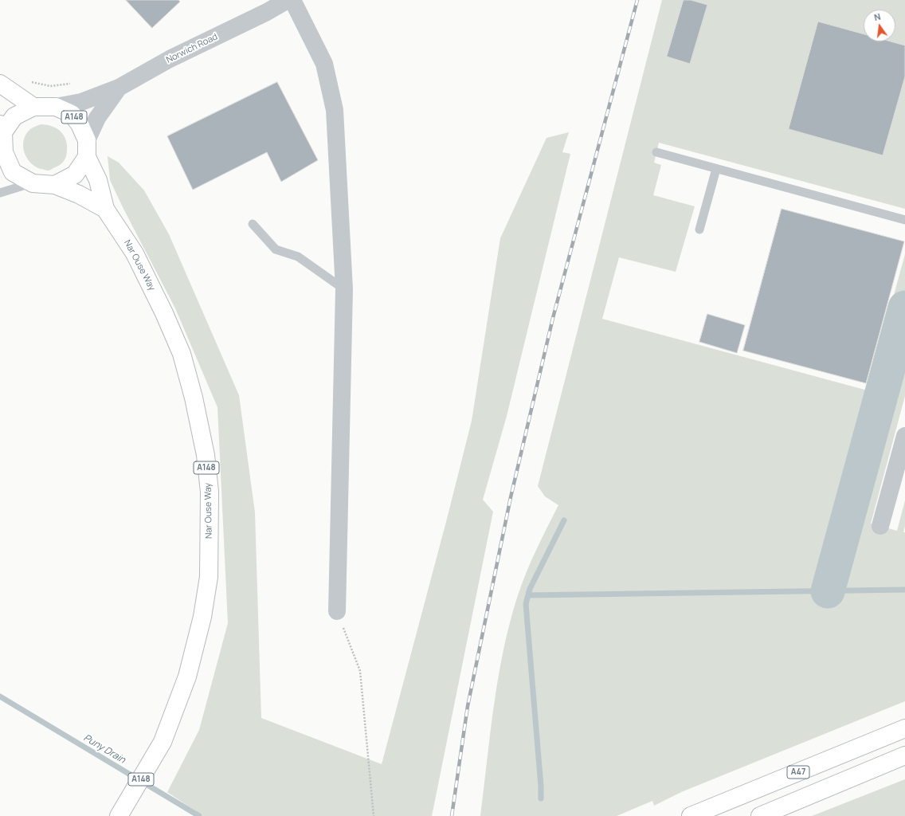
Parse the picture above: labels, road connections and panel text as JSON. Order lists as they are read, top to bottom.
{
  "streets": {
    "main road": ["A148", "Nar Ouse Way", "A47"],
    "street": ["Norwich Road"]
  },
  "crossings": [
    ["Norwich Road", "Nar Ouse Way"]
  ],
  "water": ["Puny Drain"],
  "north": "top"
}
